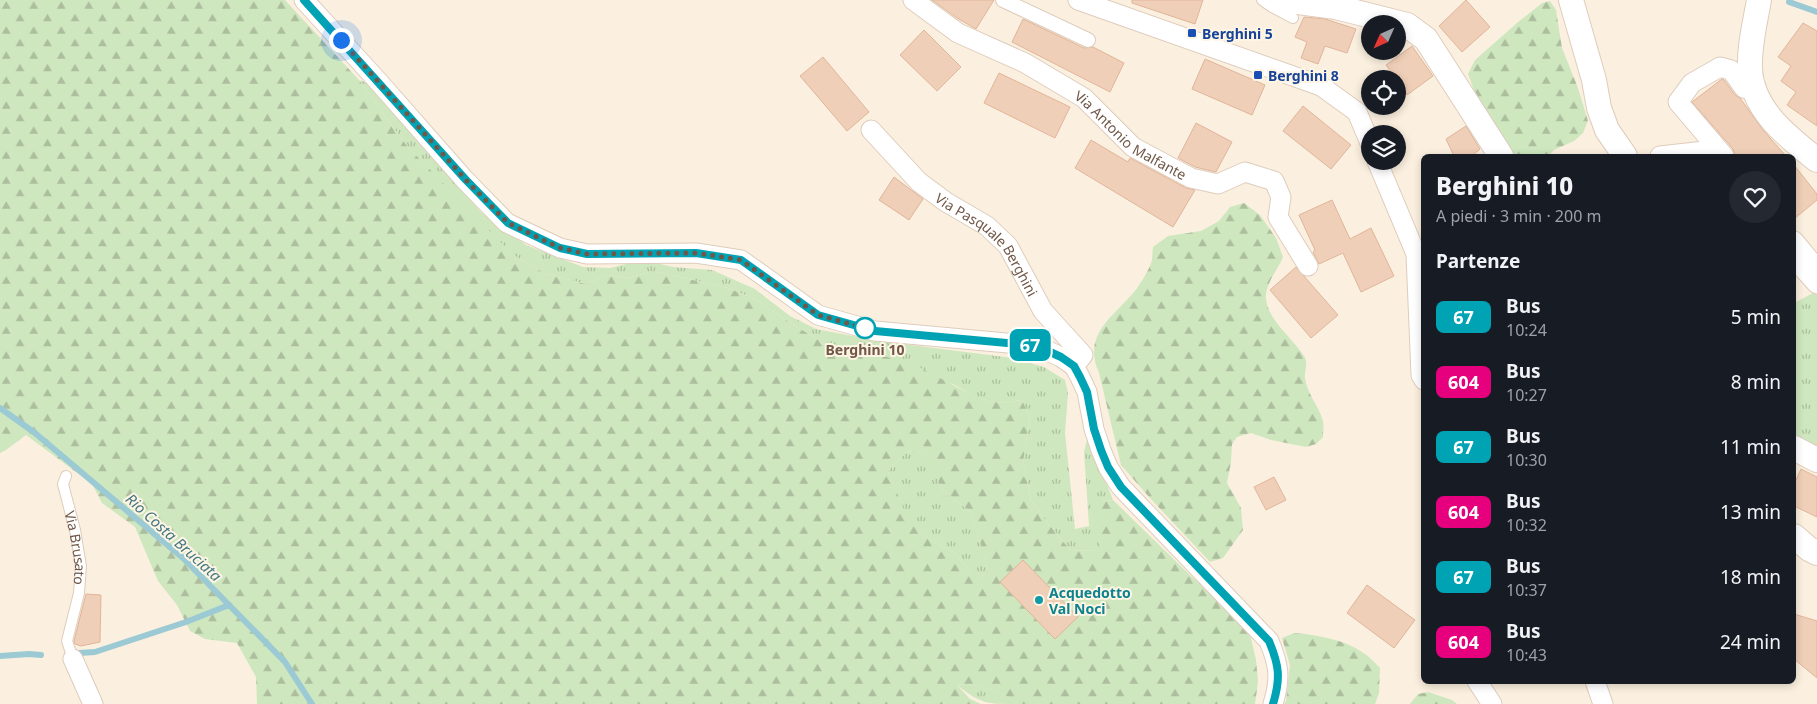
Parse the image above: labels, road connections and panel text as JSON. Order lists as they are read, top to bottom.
{
  "streets": {
    "street": ["Via Antonio Malfante", "Via Pasquale Berghini", "Via Brusato"]
  },
  "water": ["Rio Costa Bruciata"],
  "places": {
    "transit": ["Berghini 5", "Berghini 8"],
    "other": ["Berghini 10", "Acquedotto Val Noci"]
  },
  "lines": ["bus line 67"],
  "north": "bottom left",
  "page": {
    "on_map": "67",
    "heading": [
      ["Berghini 10", "A piedi · 3 min · 200 m"],
      "Partenze"
    ],
    "list": [
      {
        "mark": "67",
        "name": "Bus",
        "note": "10:24",
        "value": "5 min"
      },
      {
        "mark": "604",
        "name": "Bus",
        "note": "10:27",
        "value": "8 min"
      },
      {
        "mark": "67",
        "name": "Bus",
        "note": "10:30",
        "value": "11 min"
      },
      {
        "mark": "604",
        "name": "Bus",
        "note": "10:32",
        "value": "13 min"
      },
      {
        "mark": "67",
        "name": "Bus",
        "note": "10:37",
        "value": "18 min"
      },
      {
        "mark": "604",
        "name": "Bus",
        "note": "10:43",
        "value": "24 min"
      }
    ]
  }
}
